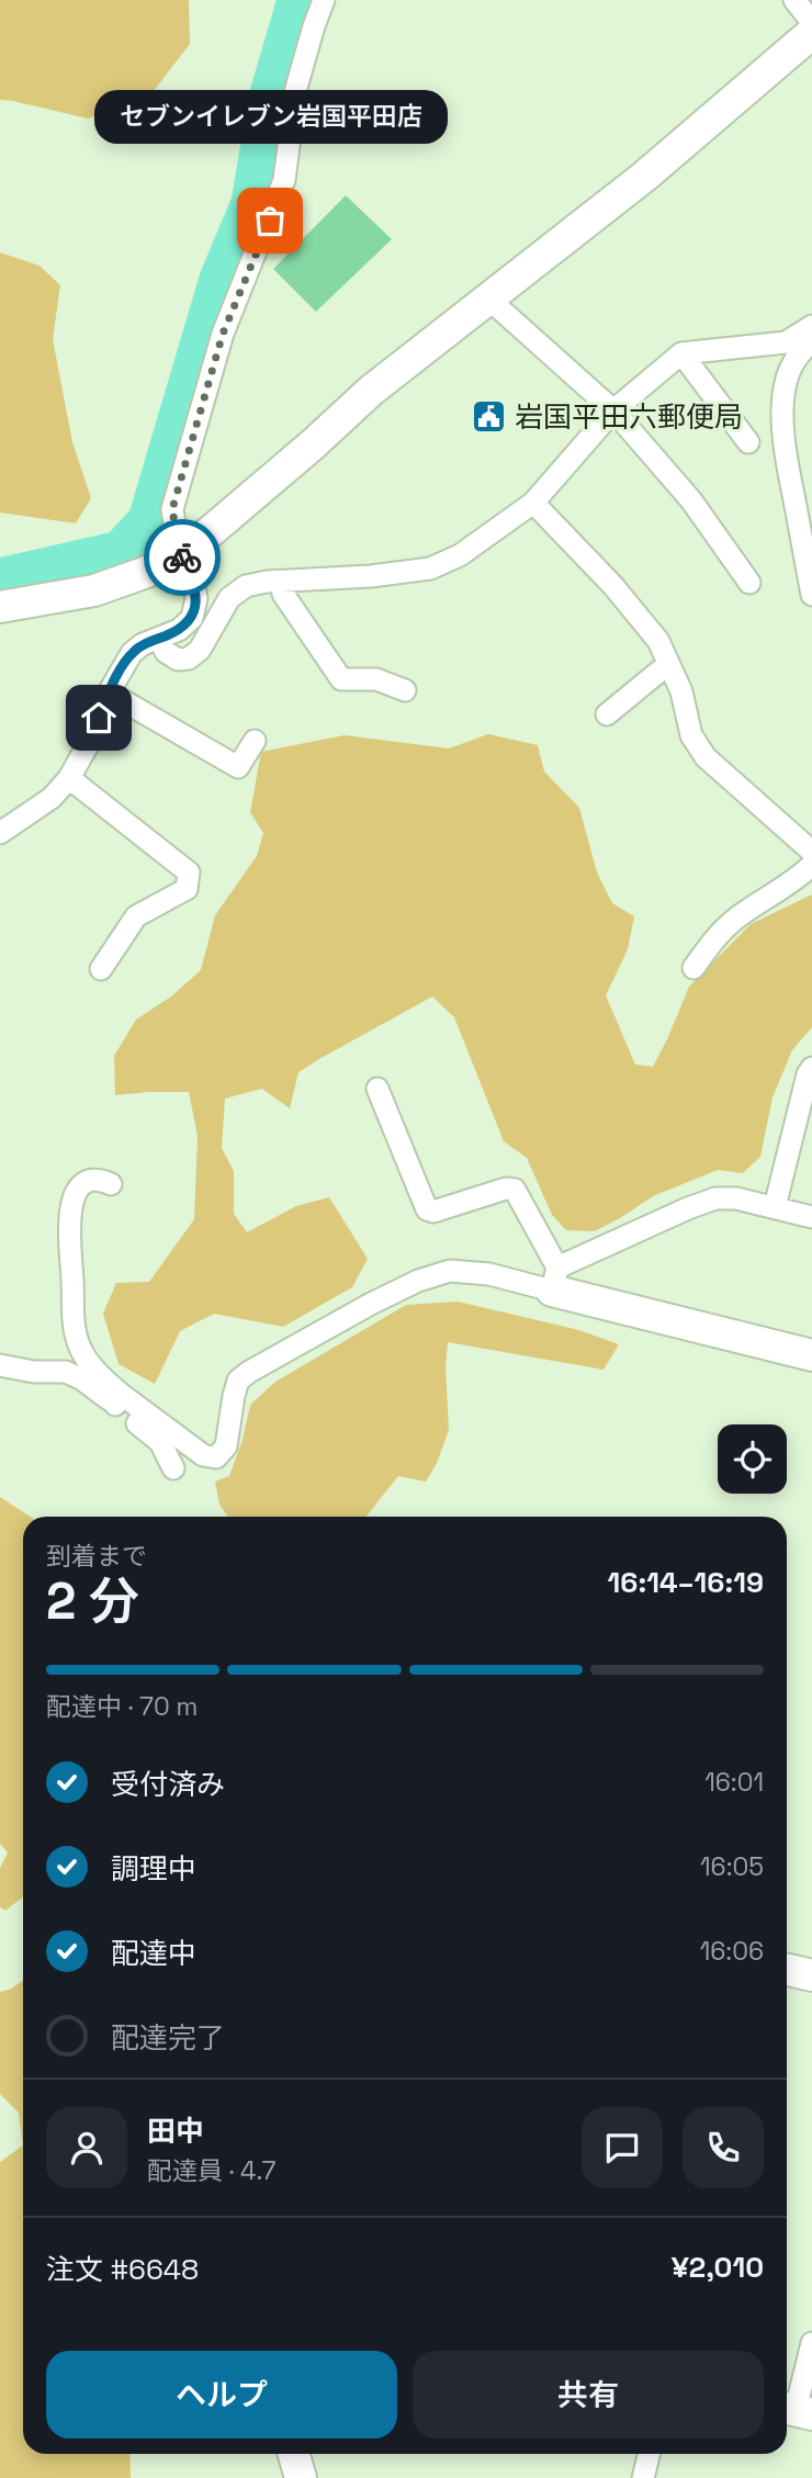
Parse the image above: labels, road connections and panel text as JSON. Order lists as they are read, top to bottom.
{
  "places": {
    "other": ["セブンイレブン岩国平田店"],
    "public building": ["岩国平田六郵便局"]
  },
  "page": {
    "bubble": "セブンイレブン岩国平田店",
    "heading": ["2 分", "到着まで", "16:14–16:19"],
    "panel": [
      "田中",
      "配達員 · 4.7",
      "注文 #6648",
      "¥2,010"
    ],
    "bar": "配達中 · 70 m",
    "list": [
      ["受付済み", "16:01"],
      ["調理中", "16:05"],
      ["配達中", "16:06"],
      "配達完了"
    ],
    "buttons": ["ヘルプ", "共有"]
  }
}
